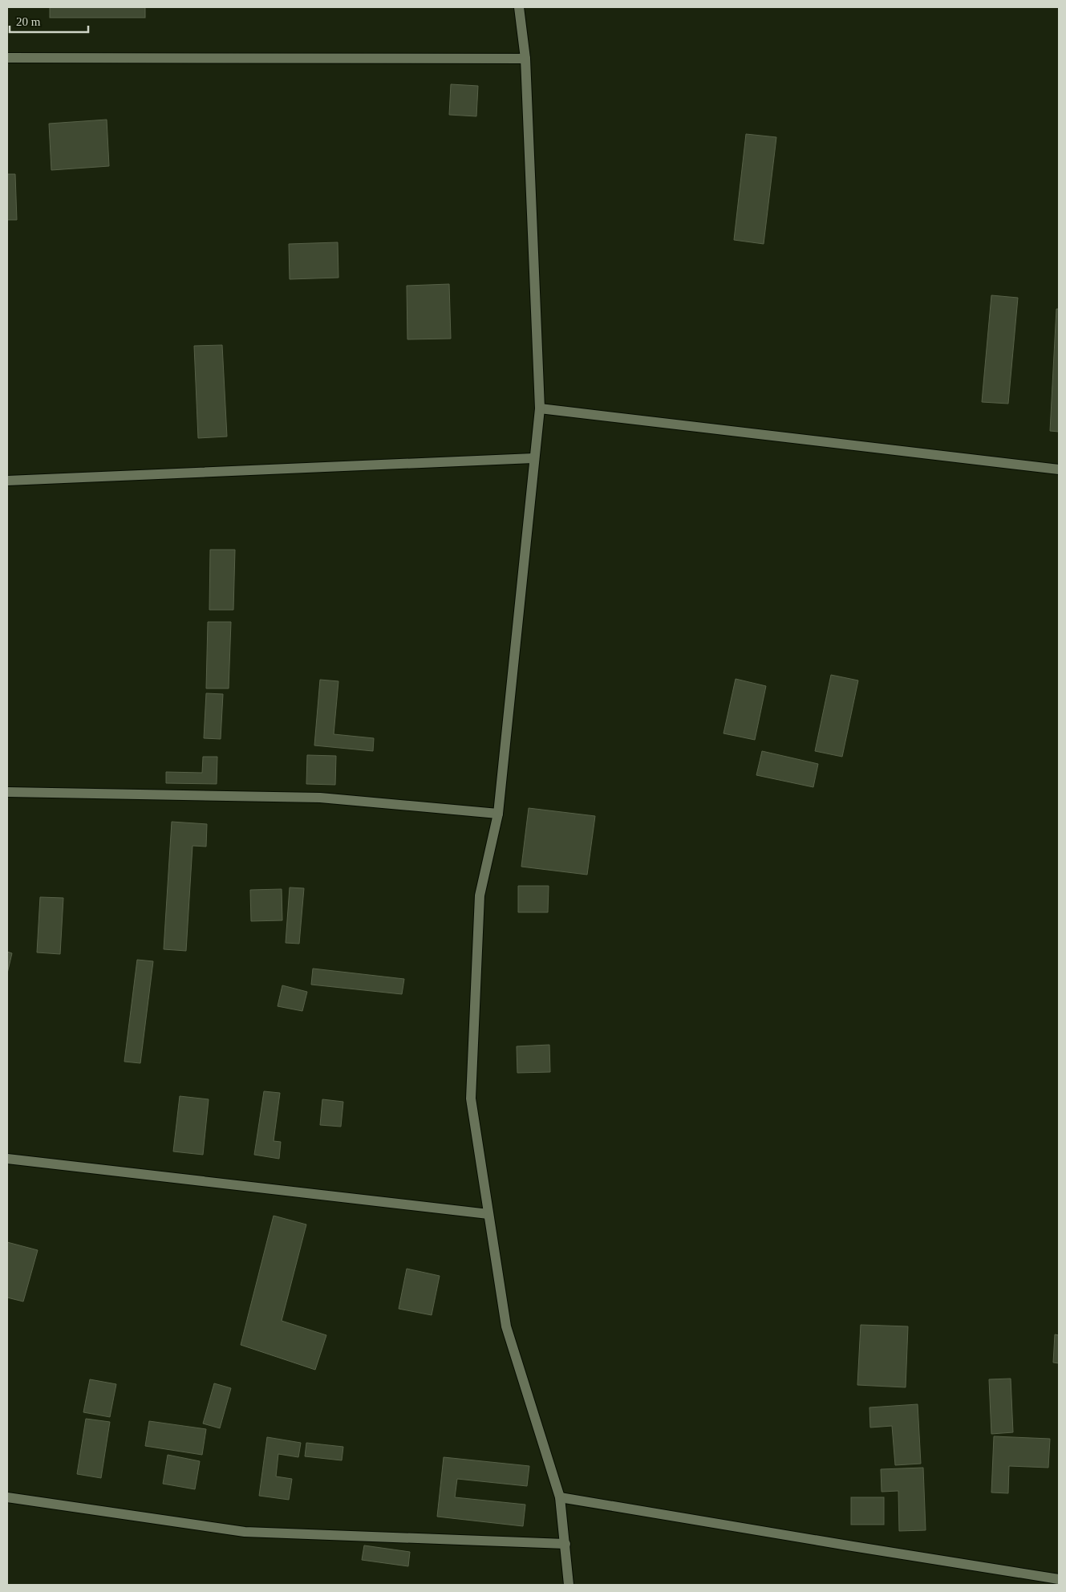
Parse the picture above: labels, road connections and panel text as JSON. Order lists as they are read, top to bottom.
{
  "scale_bar": "20 m"
}
